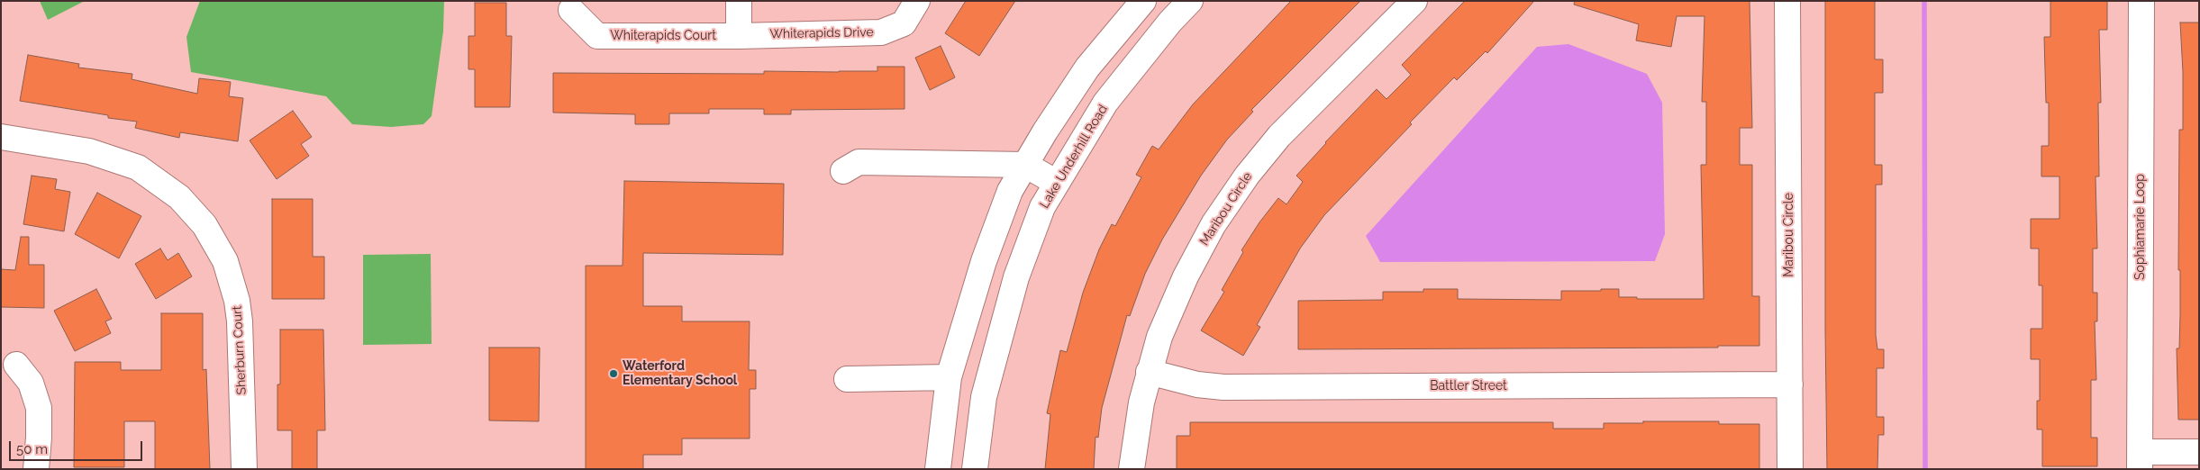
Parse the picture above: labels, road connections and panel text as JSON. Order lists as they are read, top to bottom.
{
  "streets": {
    "street": [
      "Whiterapids Drive",
      "Whiterapids Court",
      "Lake Underhill Road",
      "Maribou Circle",
      "Sophiamarie Loop",
      "Sherburn Court",
      "Battler Street"
    ]
  },
  "crossings": [
    ["Whiterapids Drive", "Whiterapids Court"],
    ["Maribou Circle", "Battler Street"]
  ],
  "places": ["Waterford Elementary School"],
  "scale_bar": "50 m"
}
